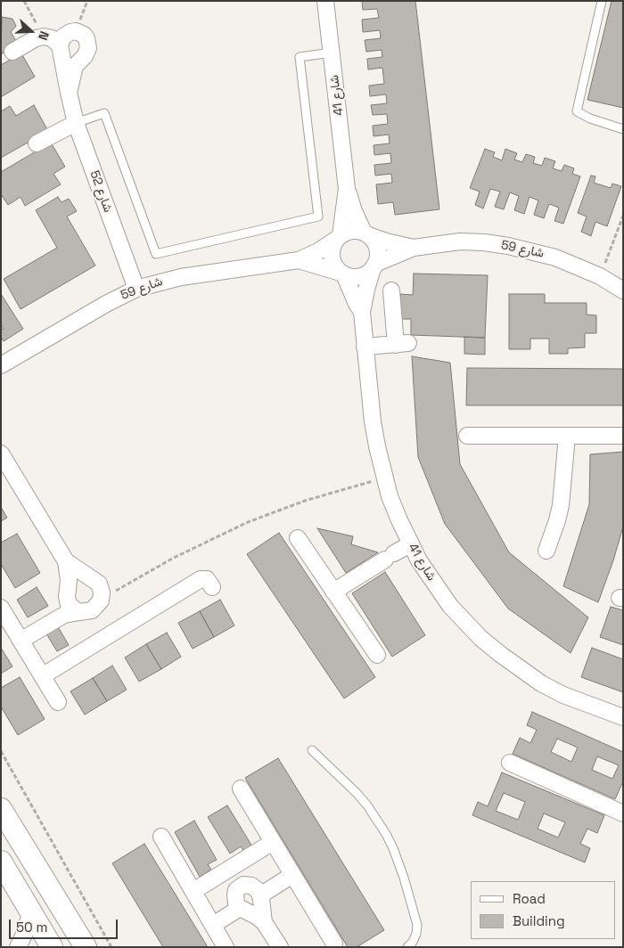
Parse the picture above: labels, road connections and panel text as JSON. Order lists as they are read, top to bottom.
{
  "streets": {
    "street": ["شارع 41", "شارع 52", "شارع 59"]
  },
  "crossings": [
    ["شارع 41", "شارع 59"],
    ["شارع 52", "شارع 59"]
  ],
  "legend": ["Road", "Building"],
  "scale_bar": "50 m",
  "north": "right"
}
